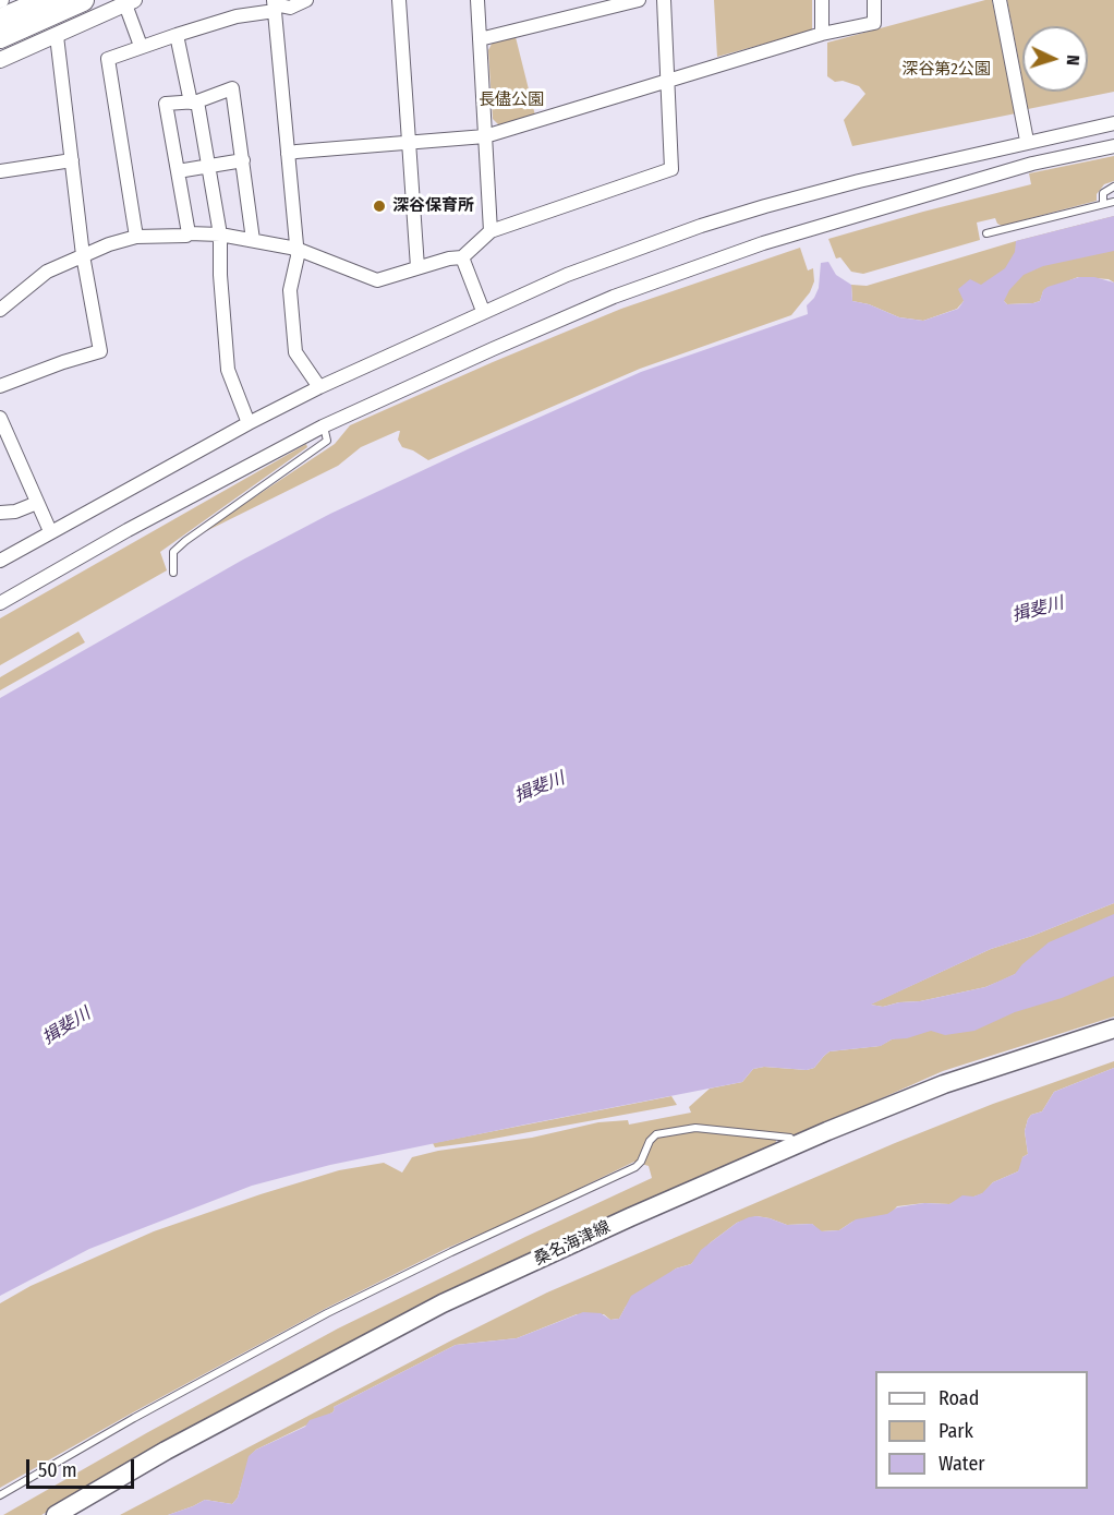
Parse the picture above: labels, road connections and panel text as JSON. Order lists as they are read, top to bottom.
{
  "streets": {
    "main road": ["桑名海津線"]
  },
  "water": ["揖斐川"],
  "parks": ["深谷第2公園", "長儘公園"],
  "places": ["深谷保育所"],
  "legend": ["Road", "Park", "Water"],
  "scale_bar": "50 m",
  "north": "right"
}
